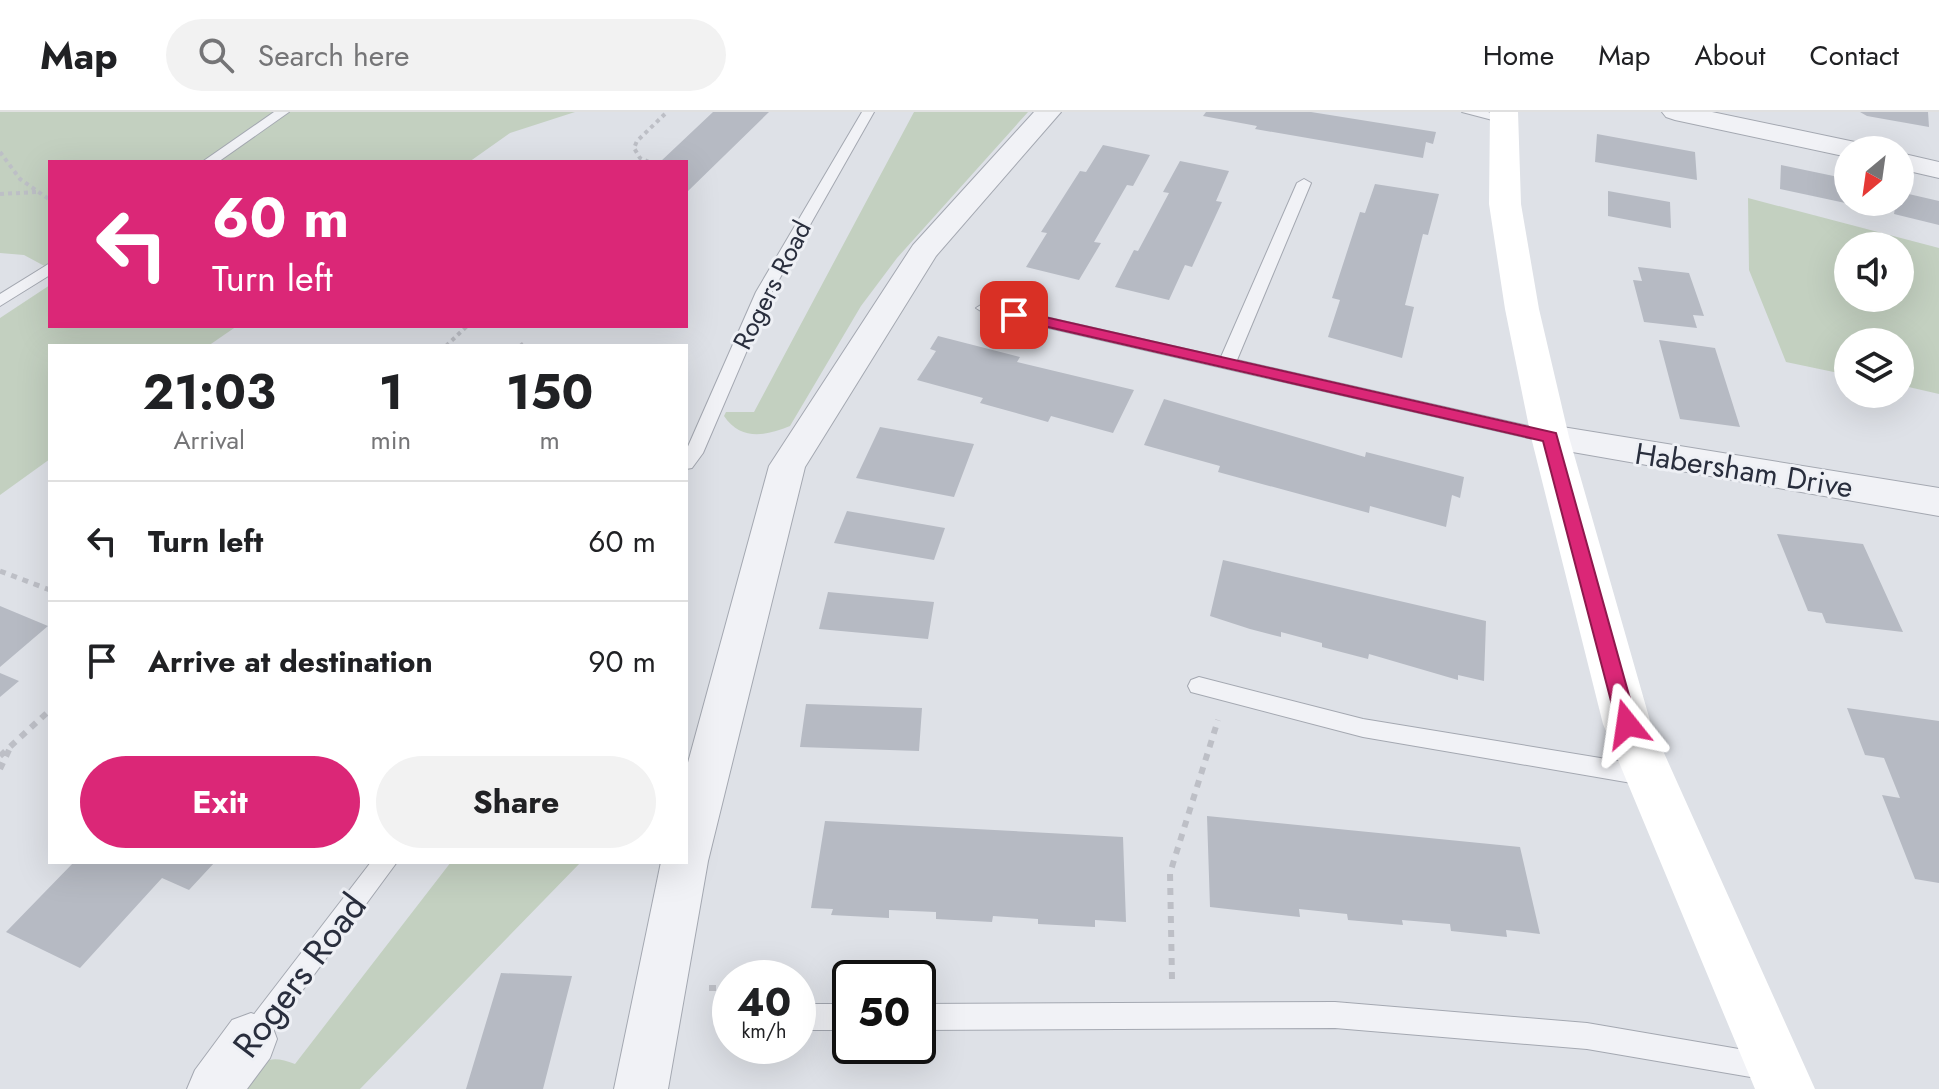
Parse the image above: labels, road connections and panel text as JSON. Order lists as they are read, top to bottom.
{
  "streets": {
    "street": ["Rogers Road", "Habersham Drive"]
  },
  "north": "bottom left",
  "page": {
    "header": "Map",
    "search": "Search here",
    "nav": [
      "Home",
      "Map",
      "About",
      "Contact"
    ],
    "turn": ["60 m", "Turn left"],
    "eta": [
      "21:03",
      "Arrival",
      "1",
      "min",
      "150",
      "m"
    ],
    "list": [
      {
        "name": "Turn left",
        "value": "60 m"
      },
      {
        "name": "Arrive at destination",
        "value": "90 m"
      }
    ],
    "buttons": ["Exit", "Share"],
    "speed": "40 km/h",
    "limit": "50"
  }
}
